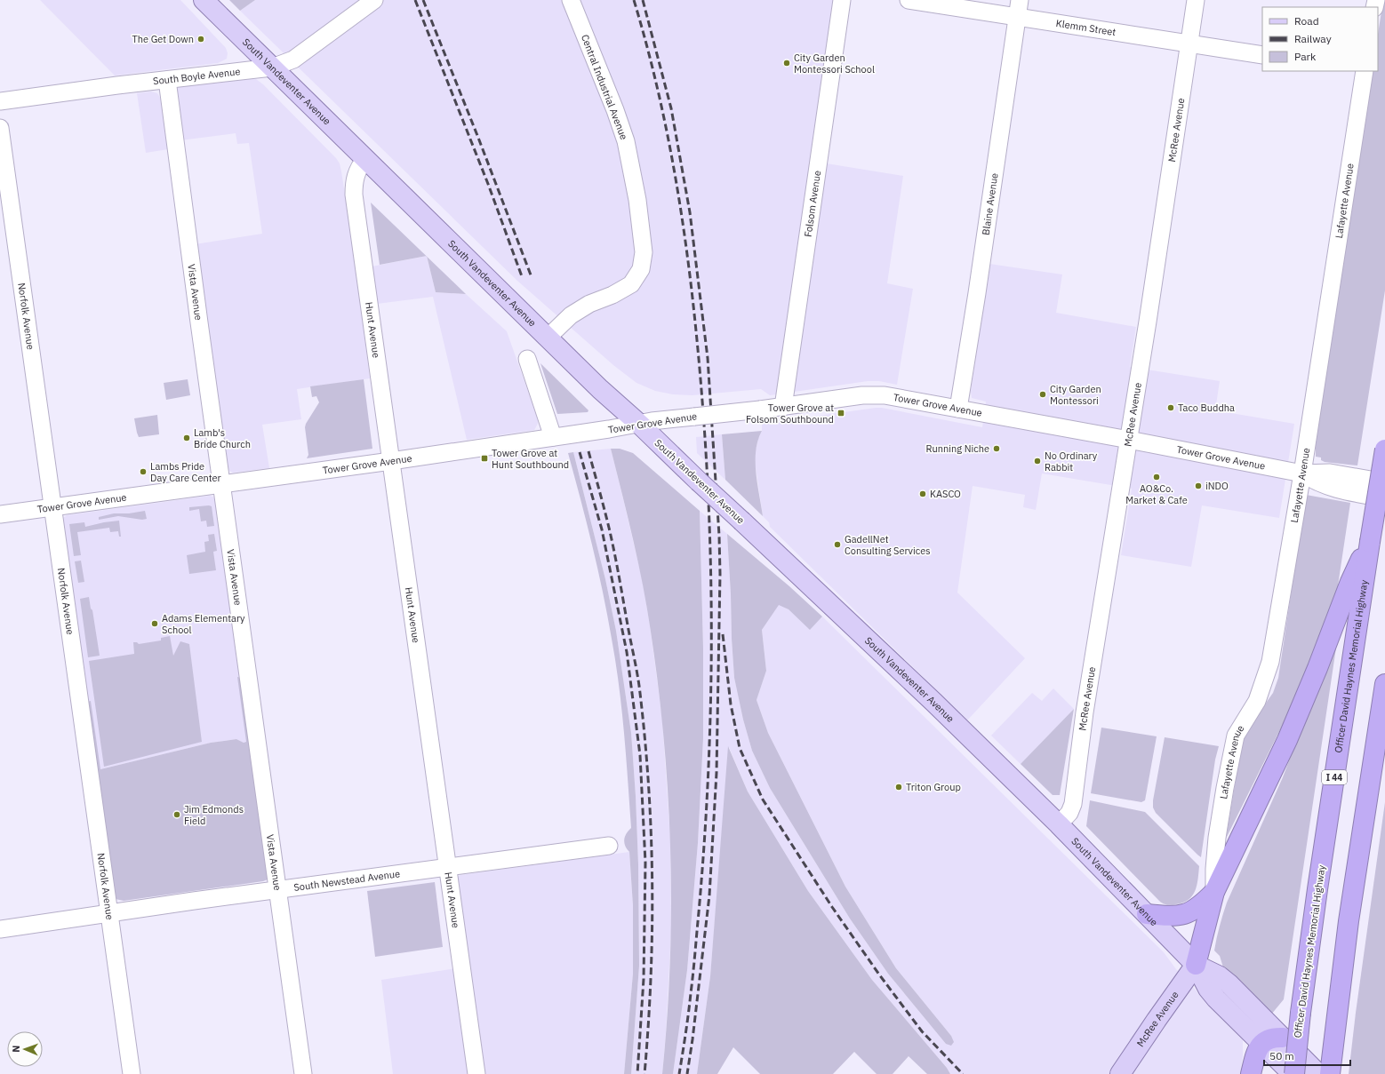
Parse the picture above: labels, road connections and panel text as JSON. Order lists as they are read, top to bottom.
{
  "streets": {
    "highway": ["Officer David Haynes Memorial Highway", "I 44"],
    "main road": ["South Vandeventer Avenue", "McRee Avenue"],
    "street": [
      "Klemm Street",
      "South Boyle Avenue",
      "Central Industrial Avenue",
      "Lafayette Avenue",
      "Folsom Avenue",
      "Blaine Avenue",
      "Vista Avenue",
      "Norfolk Avenue",
      "Hunt Avenue",
      "Tower Grove Avenue",
      "South Newstead Avenue"
    ]
  },
  "crossings": [
    ["Klemm Street", "McRee Avenue"],
    ["Klemm Street", "Blaine Avenue"],
    ["South Boyle Avenue", "South Vandeventer Avenue"],
    ["South Boyle Avenue", "Vista Avenue"],
    ["South Vandeventer Avenue", "Central Industrial Avenue"],
    ["South Vandeventer Avenue", "McRee Avenue"],
    ["South Vandeventer Avenue", "Hunt Avenue"],
    ["South Vandeventer Avenue", "Tower Grove Avenue"],
    ["South Vandeventer Avenue", "Officer David Haynes Memorial Highway"],
    ["McRee Avenue", "Tower Grove Avenue"],
    ["Lafayette Avenue", "Tower Grove Avenue"],
    ["Folsom Avenue", "Tower Grove Avenue"],
    ["Blaine Avenue", "Tower Grove Avenue"],
    ["Vista Avenue", "Tower Grove Avenue"],
    ["Vista Avenue", "South Newstead Avenue"],
    ["Norfolk Avenue", "Tower Grove Avenue"],
    ["Norfolk Avenue", "South Newstead Avenue"],
    ["Hunt Avenue", "Tower Grove Avenue"],
    ["Hunt Avenue", "South Newstead Avenue"]
  ],
  "places": {
    "other": [
      "The Get Down",
      "City Garden Montessori School",
      "City Garden Montessori",
      "Taco Buddha",
      "Lamb's Bride Church",
      "Running Niche",
      "No Ordinary Rabbit",
      "Lambs Pride Day Care Center",
      "AO&Co. Market & Cafe",
      "iNDO",
      "KASCO",
      "GadellNet Consulting Services",
      "Adams Elementary School",
      "Triton Group",
      "Jim Edmonds Field"
    ],
    "transit": ["Tower Grove at Folsom Southbound", "Tower Grove at Hunt Southbound"]
  },
  "legend": ["Road", "Railway", "Park"],
  "scale_bar": "50 m",
  "north": "left"
}
